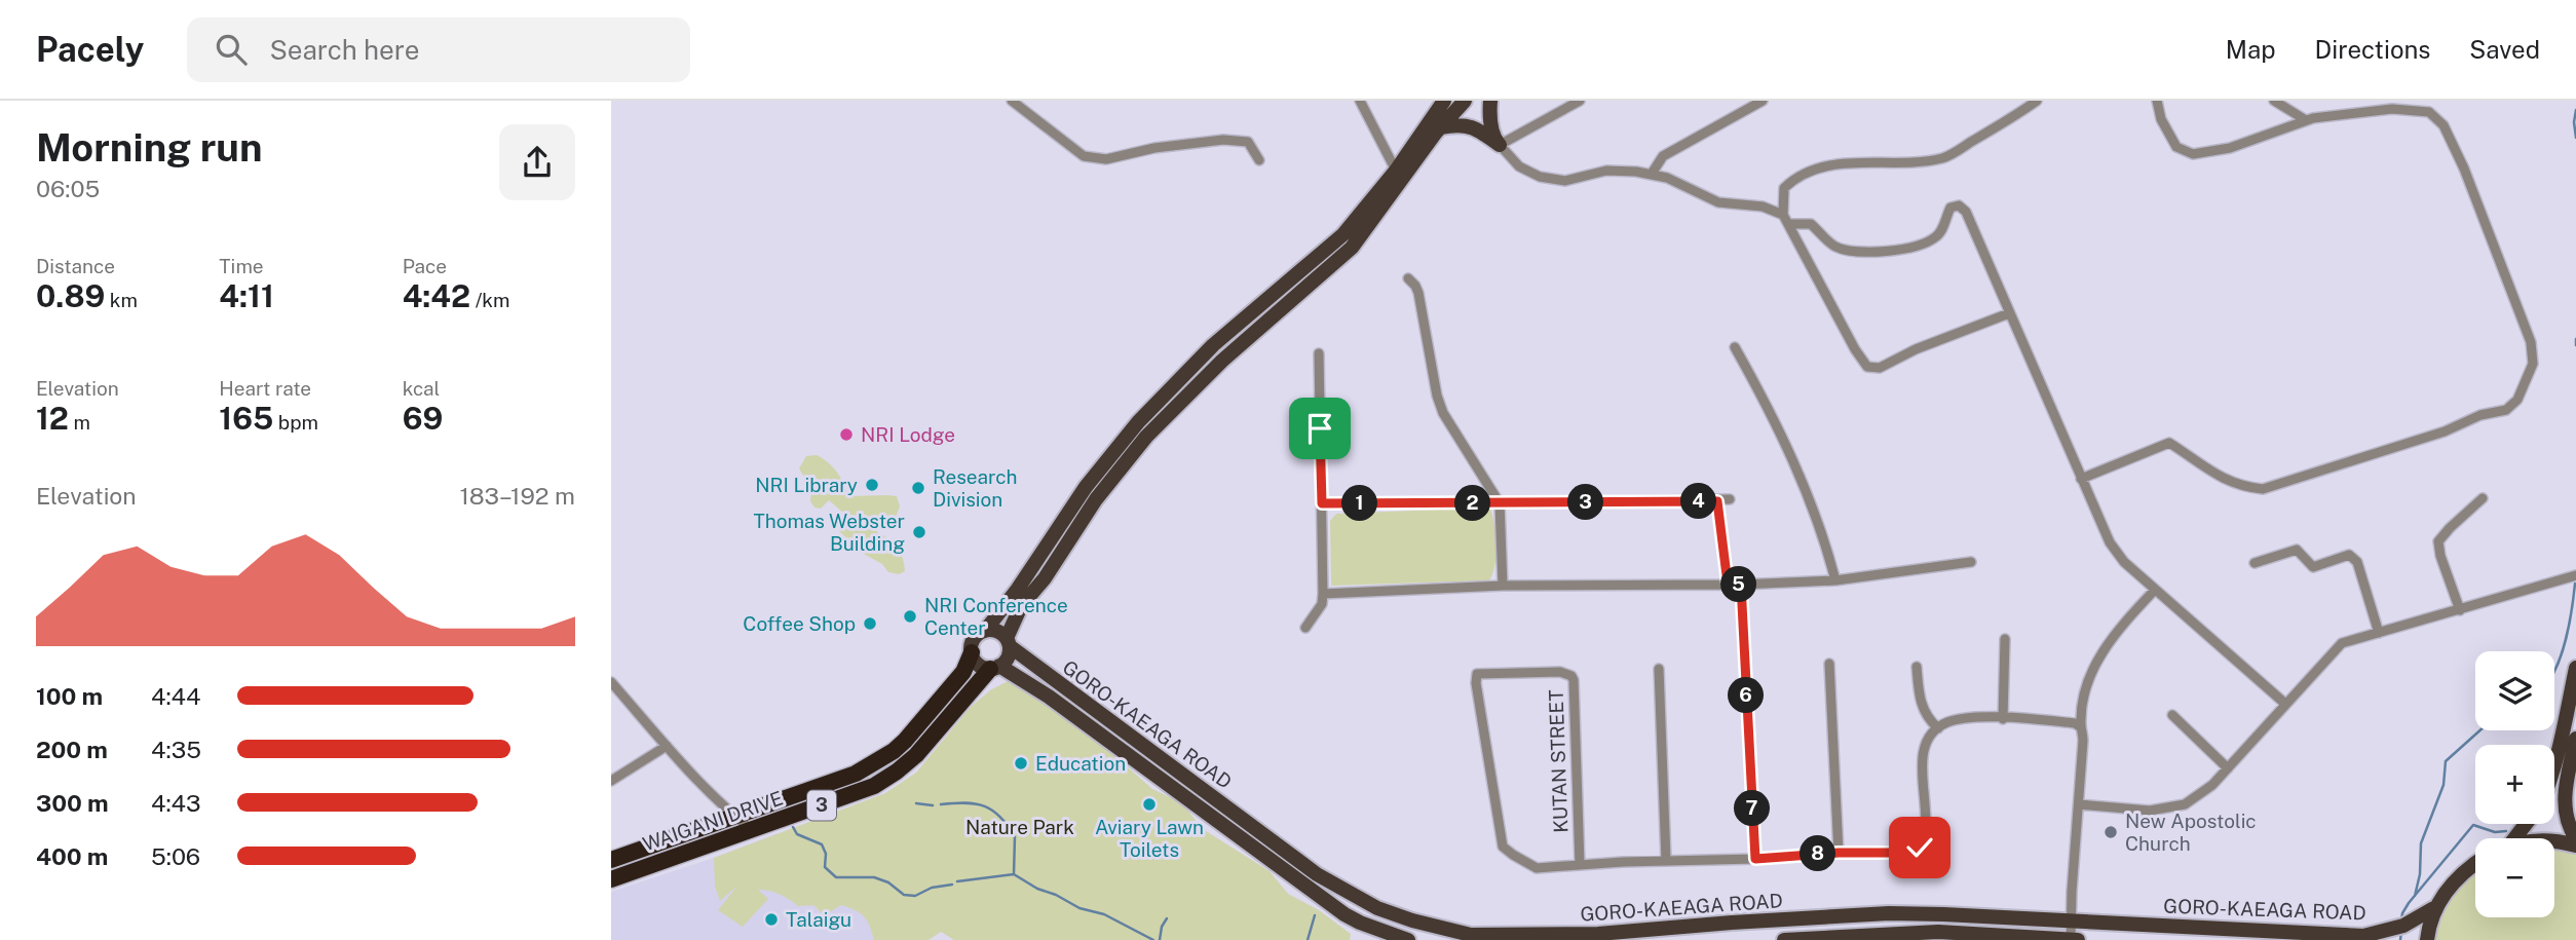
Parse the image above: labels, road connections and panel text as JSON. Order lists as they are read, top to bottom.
{
  "streets": {
    "highway": ["3", "WAIGANI DRIVE"],
    "main road": ["GORO-KAEAGA ROAD"],
    "street": ["KUTAN STREET"]
  },
  "crossings": [
    ["GORO-KAEAGA ROAD", "WAIGANI DRIVE"]
  ],
  "parks": ["Nature Park"],
  "places": [
    "NRI Lodge",
    "NRI Library",
    "Research Division",
    "Thomas Webster Building",
    "NRI Conference Center",
    "Coffee Shop",
    "Education",
    "Aviary Lawn Toilets",
    "New Apostolic Church",
    "Talaigu"
  ],
  "page": {
    "header": "Pacely",
    "search": "Search here",
    "nav": ["Map", "Directions", "Saved"],
    "heading": ["Morning run", "06:05"],
    "stats": [
      ["Distance", "0.89 km"],
      ["Time", "4:11"],
      ["Pace", "4:42 /km"],
      ["Elevation", "12 m"],
      ["Heart rate", "165 bpm"],
      ["kcal", "69"]
    ],
    "chart": ["Elevation", "183–192 m"],
    "pins": [
      "4",
      "3",
      "1",
      "2",
      "5",
      "6",
      "7",
      "8"
    ],
    "map_buttons": ["+", "−"],
    "list": [
      {
        "name": "100 m",
        "note": "4:44"
      },
      {
        "name": "200 m",
        "note": "4:35"
      },
      {
        "name": "300 m",
        "note": "4:43"
      },
      {
        "name": "400 m",
        "note": "5:06"
      }
    ]
  }
}
